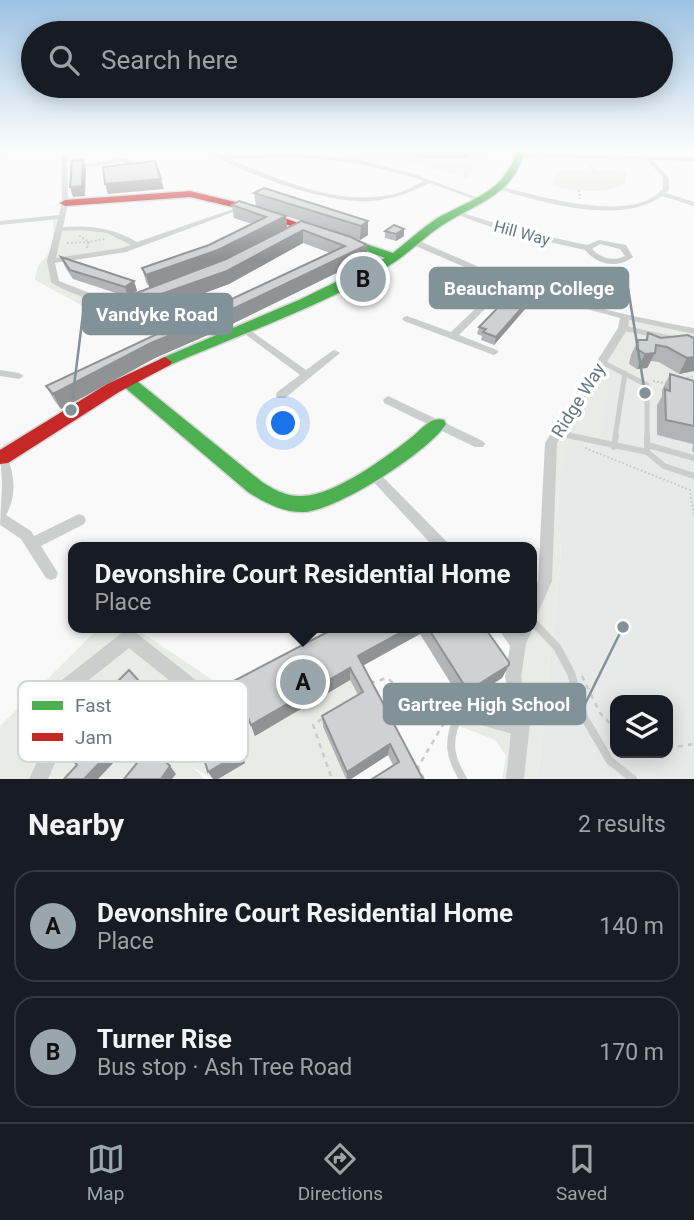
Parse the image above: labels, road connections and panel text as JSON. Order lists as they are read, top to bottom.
{
  "streets": {
    "street": ["Hill Way", "Ridge Way"]
  },
  "places": ["Beauchamp College", "Vandyke Road", "Gartree High School"],
  "legend": ["Fast", "Jam"],
  "page": {
    "search": "Search here",
    "pins": ["B", "A"],
    "popup": ["Devonshire Court Residential Home", "Place"],
    "heading": ["Nearby", "2 results"],
    "list": [
      {
        "mark": "A",
        "name": "Devonshire Court Residential Home",
        "note": "Place",
        "value": "140 m"
      },
      {
        "mark": "B",
        "name": "Turner Rise",
        "note": "Bus stop · Ash Tree Road",
        "value": "170 m"
      }
    ],
    "nav": ["Map", "Directions", "Saved"]
  }
}
